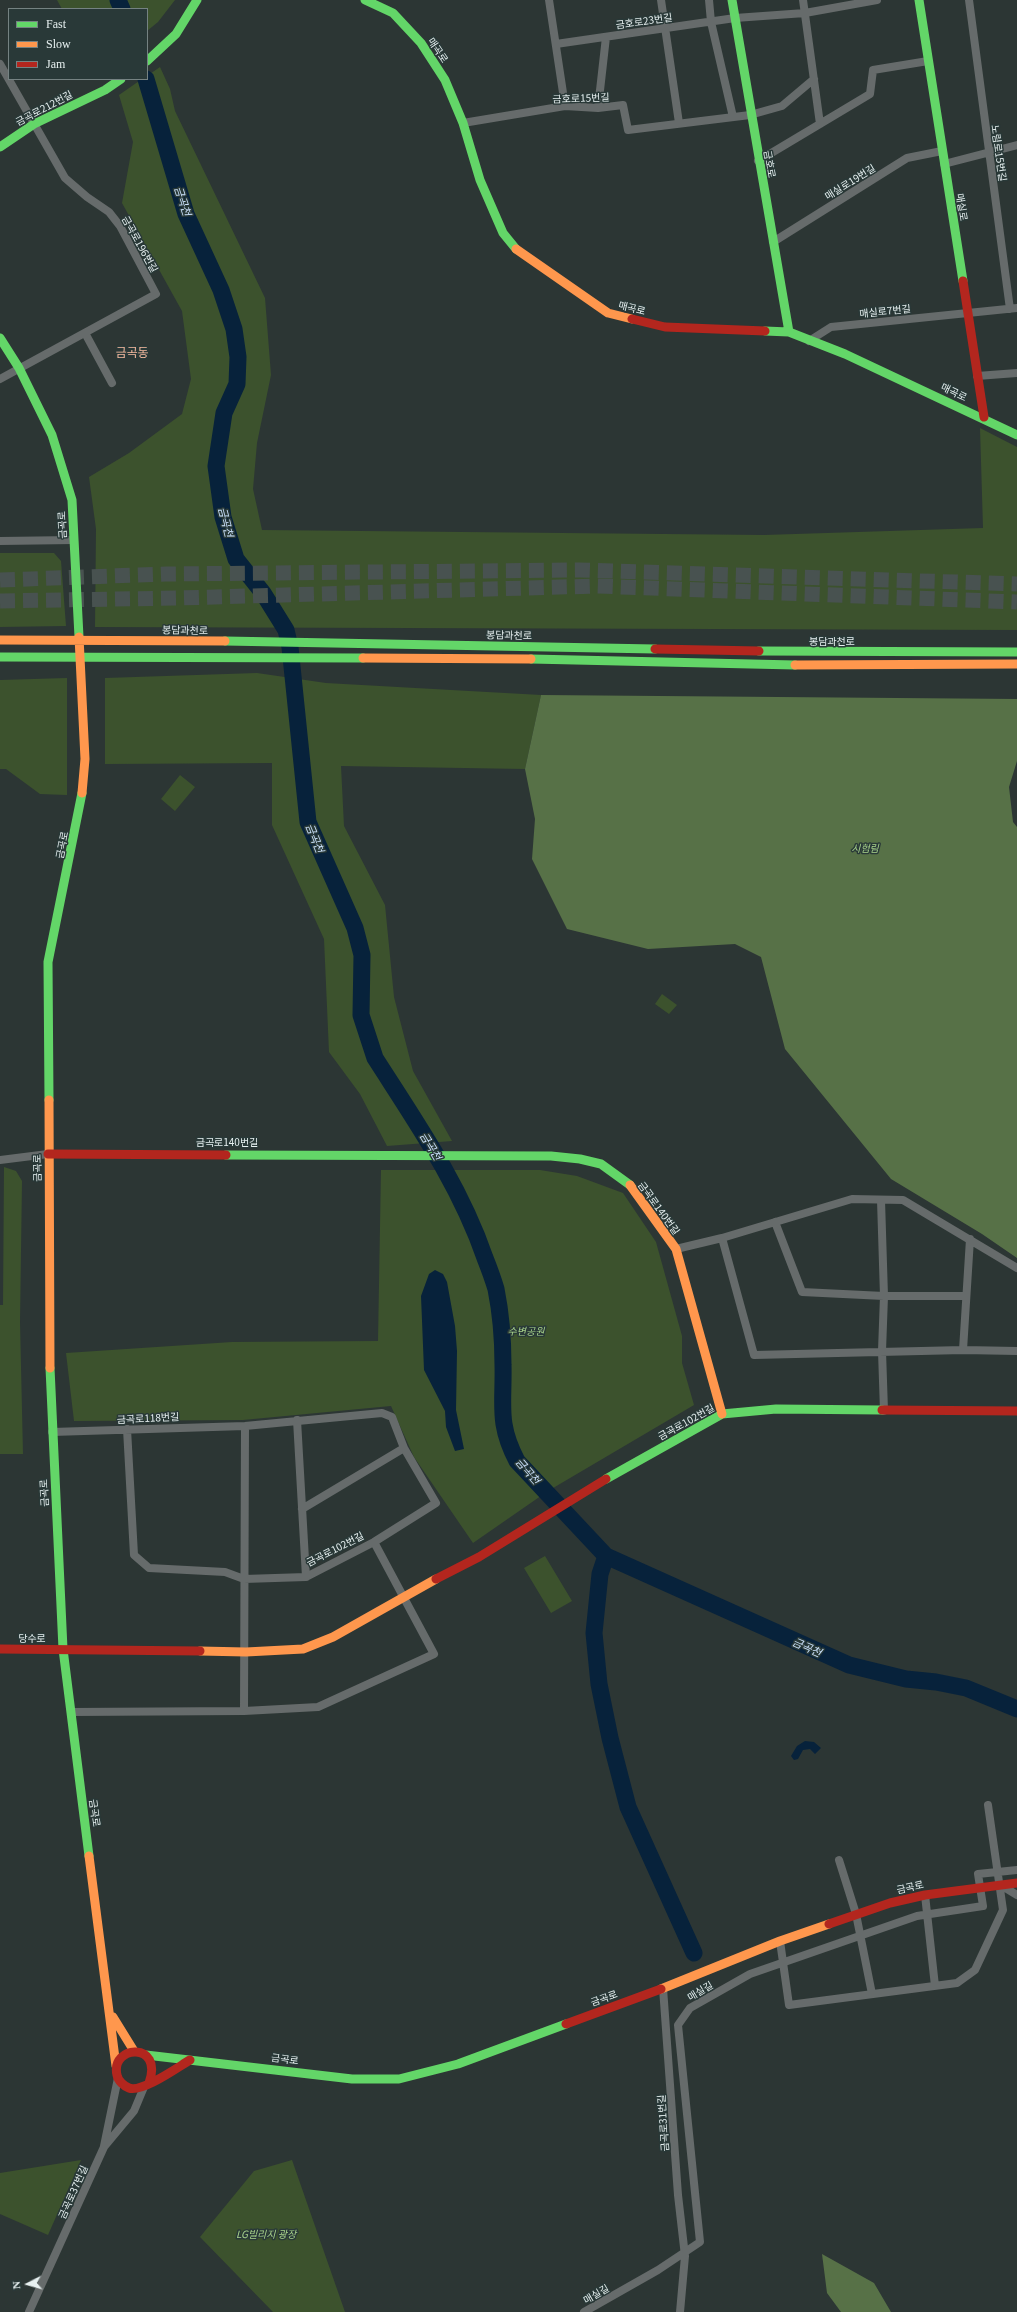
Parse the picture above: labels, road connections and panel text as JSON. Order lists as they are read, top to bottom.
{
  "streets": {
    "main road": [
      "매곡로",
      "금곡로212번길",
      "금호로",
      "매실로",
      "금곡로",
      "봉담과천로",
      "금곡로140번길",
      "금곡로102번길",
      "당수로"
    ],
    "street": [
      "금호로23번길",
      "금호로15번길",
      "노림로15번길",
      "매실로19번길",
      "금곡로196번길",
      "매실로7번길",
      "금곡로118번길",
      "매실길",
      "금곡로31번길",
      "금곡로37번길"
    ]
  },
  "crossings": [
    ["금호로23번길", "금호로"],
    ["매곡로", "금호로15번길"],
    ["매곡로", "금호로"],
    ["매곡로", "매실로"],
    ["매곡로", "매실로7번길"],
    ["금호로15번길", "금호로"],
    ["금곡로212번길", "금곡로196번길"],
    ["노림로15번길", "매실로7번길"],
    ["금호로", "매실로19번길"],
    ["매실로19번길", "매실로"],
    ["매실로", "매실로7번길"],
    ["금곡로196번길", "금곡로"],
    ["금곡로", "금곡로140번길"],
    ["금곡로", "금곡로118번길"],
    ["금곡로", "금곡로102번길"],
    ["금곡로", "당수로"],
    ["금곡로", "매실길"],
    ["금곡로", "금곡로31번길"],
    ["금곡로", "금곡로37번길"],
    ["금곡로140번길", "금곡로102번길"],
    ["금곡로118번길", "금곡로102번길"],
    ["금곡로102번길", "당수로"],
    ["매실길", "금곡로31번길"]
  ],
  "districts": ["금곡동"],
  "water": ["금곡천"],
  "parks": ["시험림", "수변공원", "LG빌리지 광장"],
  "legend": ["Fast", "Slow", "Jam"],
  "north": "left"
}
